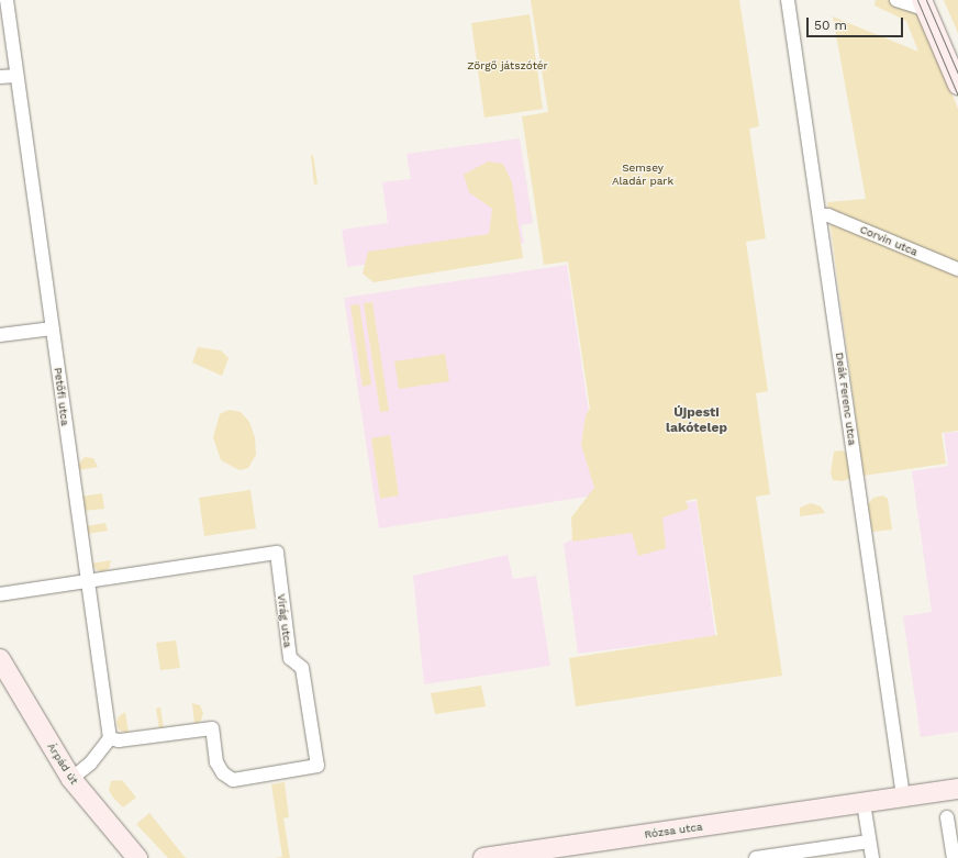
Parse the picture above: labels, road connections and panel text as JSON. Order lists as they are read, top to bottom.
{
  "streets": {
    "street": [
      "Corvin utca",
      "Petőfi utca",
      "Deák Ferenc utca",
      "Virág utca",
      "Árpád út",
      "Rózsa utca"
    ]
  },
  "crossings": [
    ["Corvin utca", "Deák Ferenc utca"],
    ["Petőfi utca", "Virág utca"],
    ["Deák Ferenc utca", "Rózsa utca"]
  ],
  "districts": ["Újpesti lakótelep"],
  "parks": ["Zörgő játszótér", "Semsey Aladár park"],
  "scale_bar": "50 m"
}
